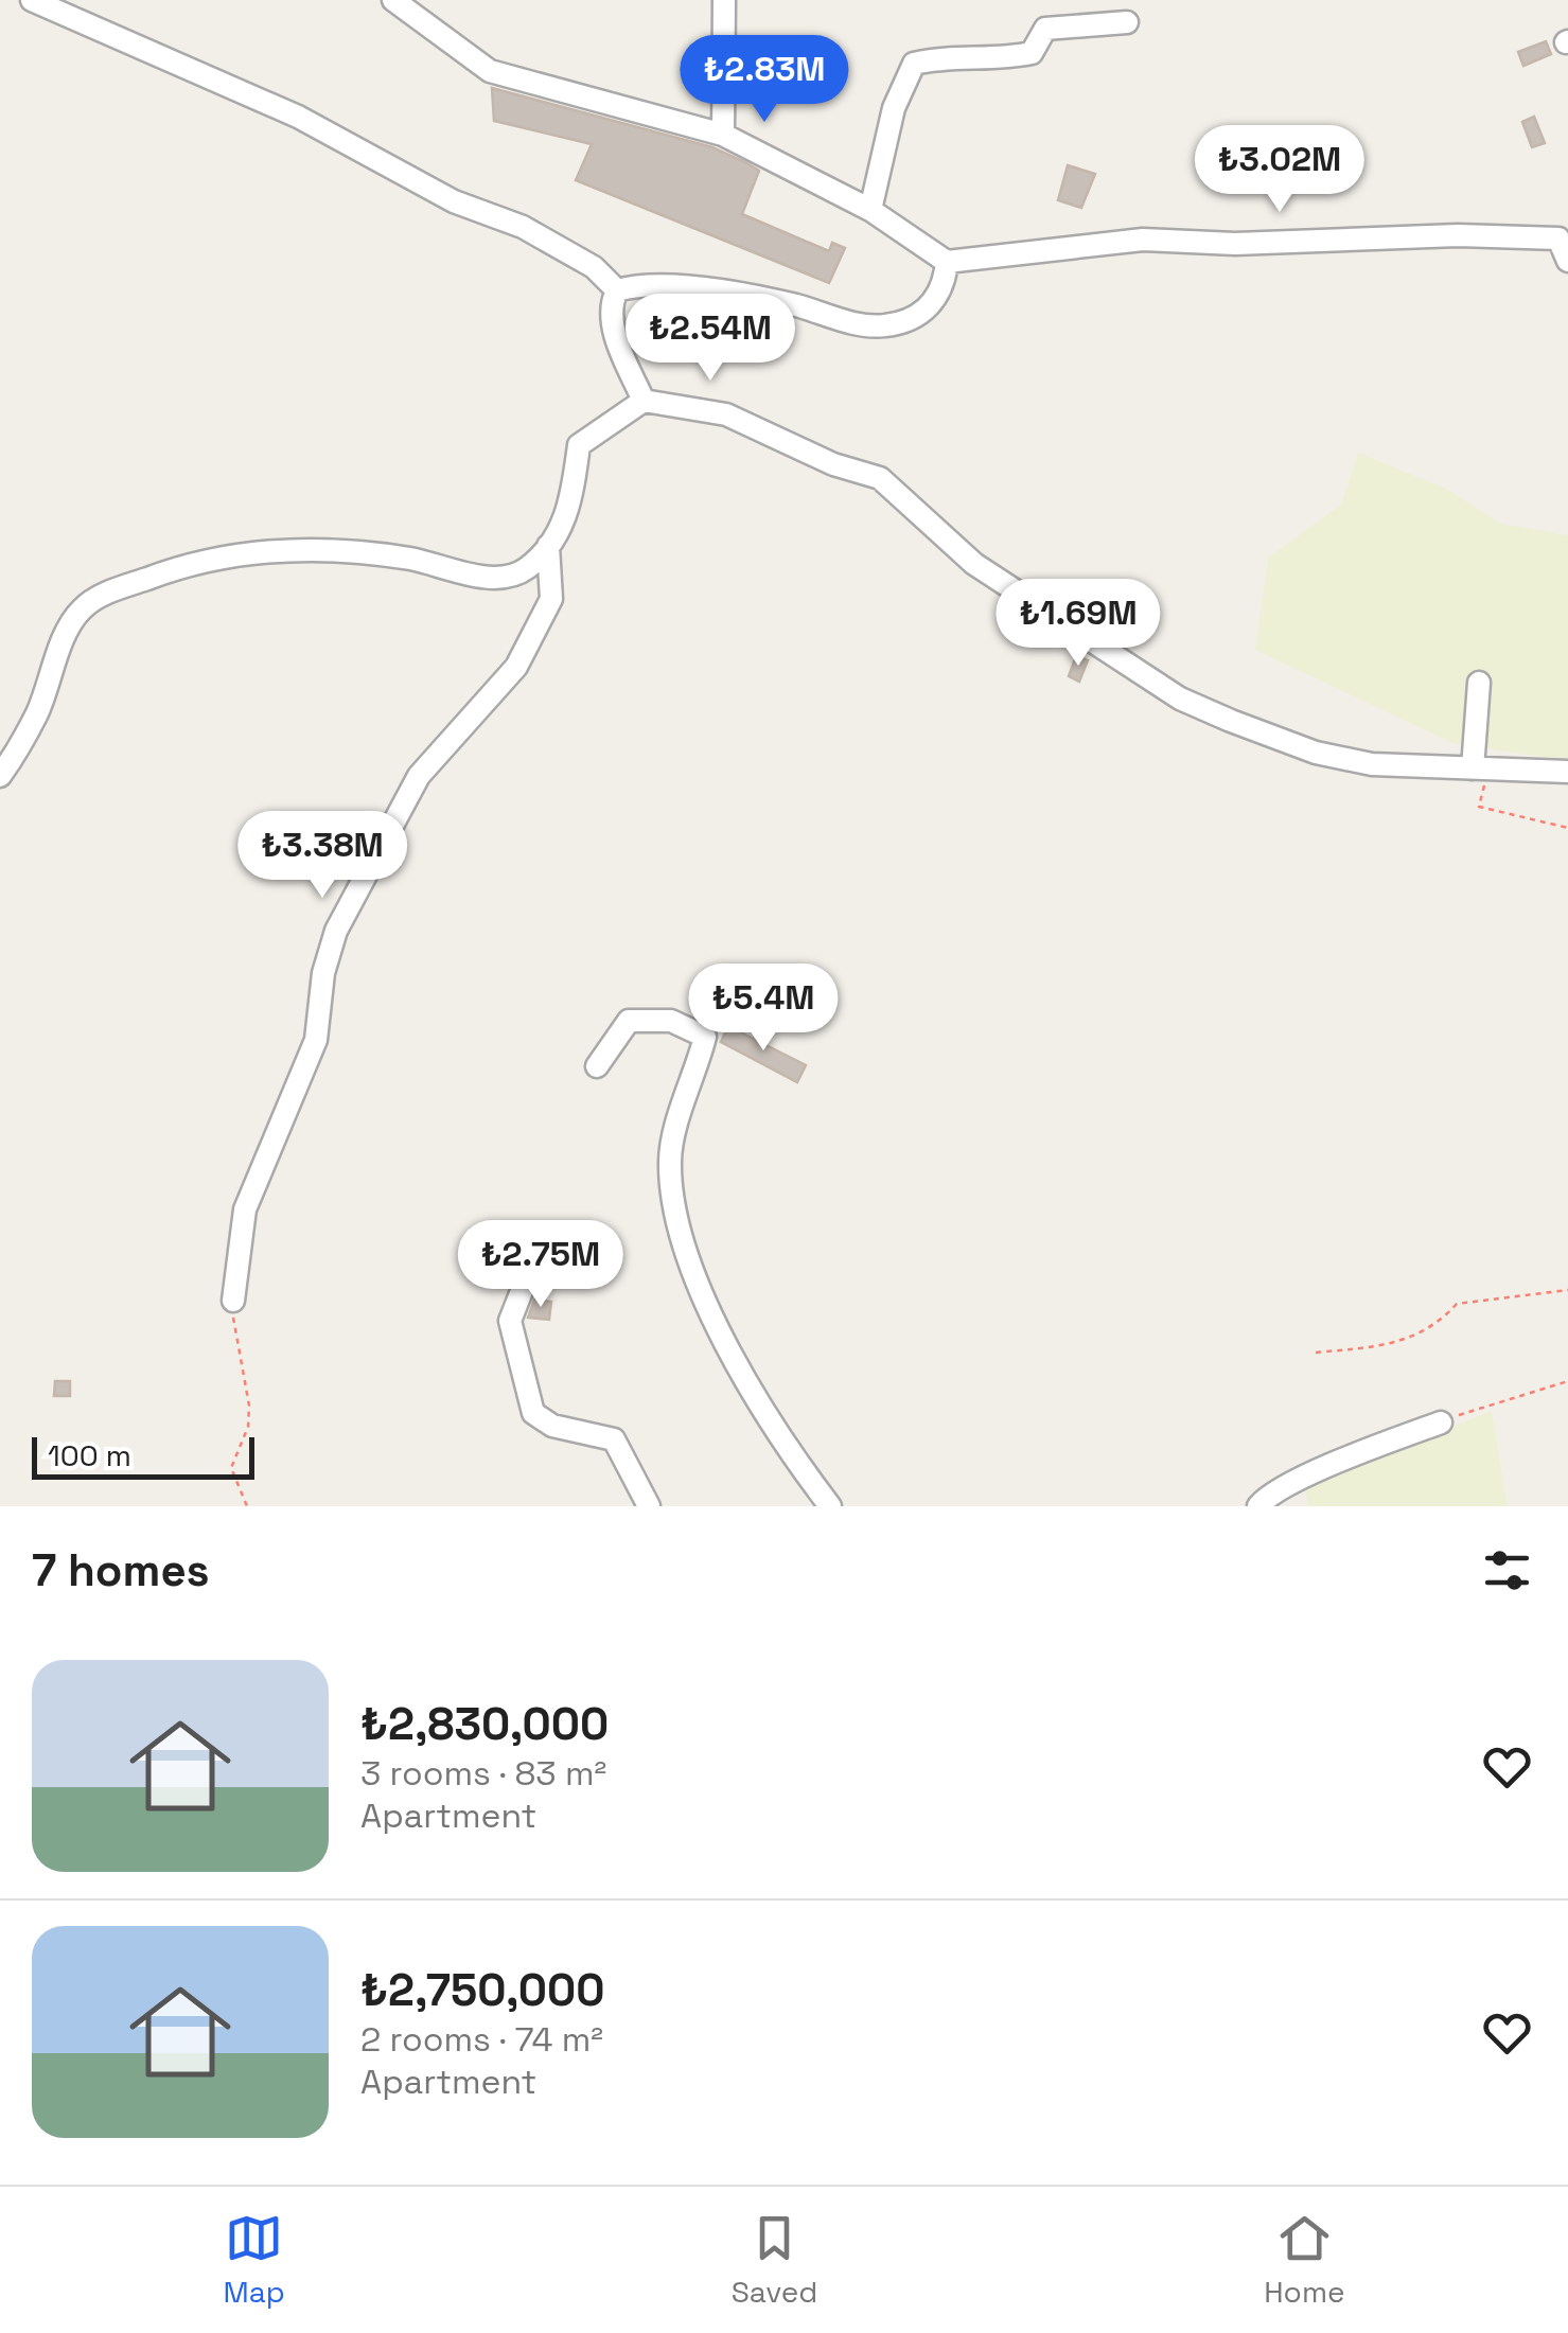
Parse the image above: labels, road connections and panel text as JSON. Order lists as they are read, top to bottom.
{
  "scale_bar": "100 m",
  "page": {
    "price": [
      "₺2.83M",
      "₺3.02M",
      "₺2.54M",
      "₺1.69M",
      "₺3.38M",
      "₺5.4M",
      "₺2.75M"
    ],
    "scale": "100 m",
    "heading": "7 homes",
    "list": [
      {
        "name": "₺2,830,000",
        "note": "3 rooms · 83 m² · Apartment"
      },
      {
        "name": "₺2,750,000",
        "note": "2 rooms · 74 m² · Apartment"
      }
    ],
    "tabs": ["Map", "Saved", "Home"]
  }
}
